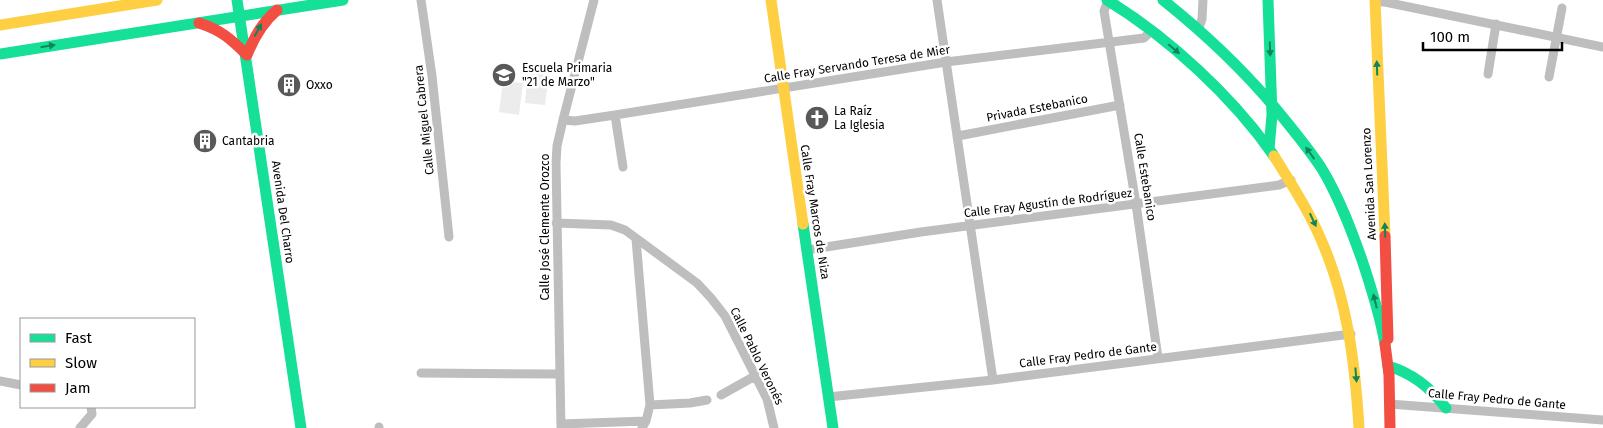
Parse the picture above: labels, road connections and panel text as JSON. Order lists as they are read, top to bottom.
{
  "streets": {
    "main road": ["Avenida San Lorenzo", "Avenida Del Charro", "Calle Fray Marcos de Niza"],
    "street": [
      "Calle Fray Servando Teresa de Mier",
      "Privada Estebanico",
      "Calle Miguel Cabrera",
      "Calle Estebanico",
      "Calle Fray Agustín de Rodríguez",
      "Calle José Clemente Orozco",
      "Calle Fray Pedro de Gante",
      "Calle Pablo Veronés"
    ]
  },
  "crossings": [
    ["Calle Fray Servando Teresa de Mier", "Calle Estebanico"],
    ["Calle Fray Servando Teresa de Mier", "Calle Fray Marcos de Niza"],
    ["Calle Fray Servando Teresa de Mier", "Calle José Clemente Orozco"],
    ["Privada Estebanico", "Calle Estebanico"],
    ["Calle Estebanico", "Calle Fray Agustín de Rodríguez"],
    ["Calle Estebanico", "Calle Fray Pedro de Gante"],
    ["Calle Fray Agustín de Rodríguez", "Calle Fray Marcos de Niza"],
    ["Calle Fray Marcos de Niza", "Calle Fray Pedro de Gante"],
    ["Calle José Clemente Orozco", "Calle Pablo Veronés"]
  ],
  "places": {
    "school or university": ["Escuela Primaria \"21 de Marzo\""],
    "building": ["Oxxo", "Cantabria"],
    "church": ["La Raíz La Iglesia"]
  },
  "legend": ["Fast", "Slow", "Jam"],
  "scale_bar": "100 m"
}
